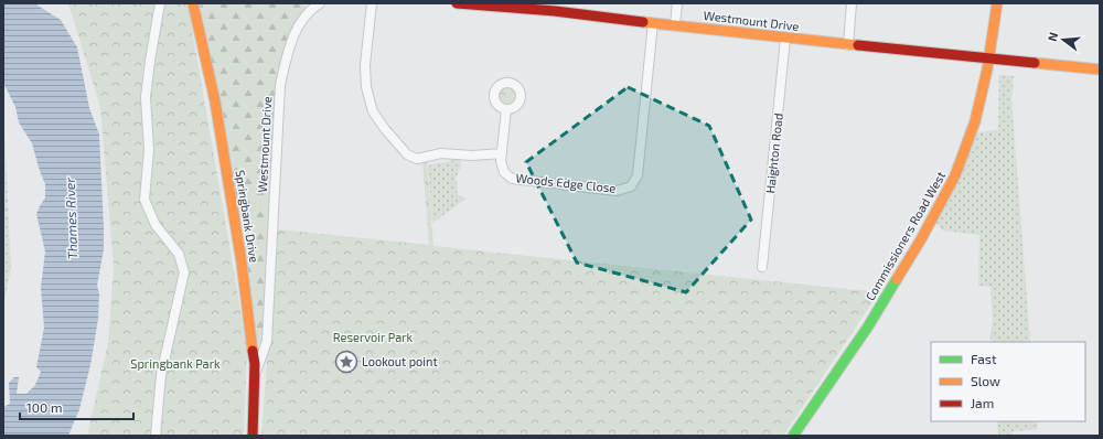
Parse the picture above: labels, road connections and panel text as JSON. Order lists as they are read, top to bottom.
{
  "streets": {
    "main road": ["Westmount Drive", "Springbank Drive", "Commissioners Road West"],
    "street": ["Haighton Road", "Woods Edge Close"]
  },
  "crossings": [
    ["Westmount Drive", "Haighton Road"],
    ["Westmount Drive", "Woods Edge Close"],
    ["Westmount Drive", "Springbank Drive"],
    ["Westmount Drive", "Commissioners Road West"]
  ],
  "water": ["Thames River"],
  "parks": ["Reservoir Park", "Springbank Park"],
  "places": {
    "place": ["Lookout point"]
  },
  "legend": ["Fast", "Slow", "Jam"],
  "scale_bar": "100 m",
  "north": "left"
}
